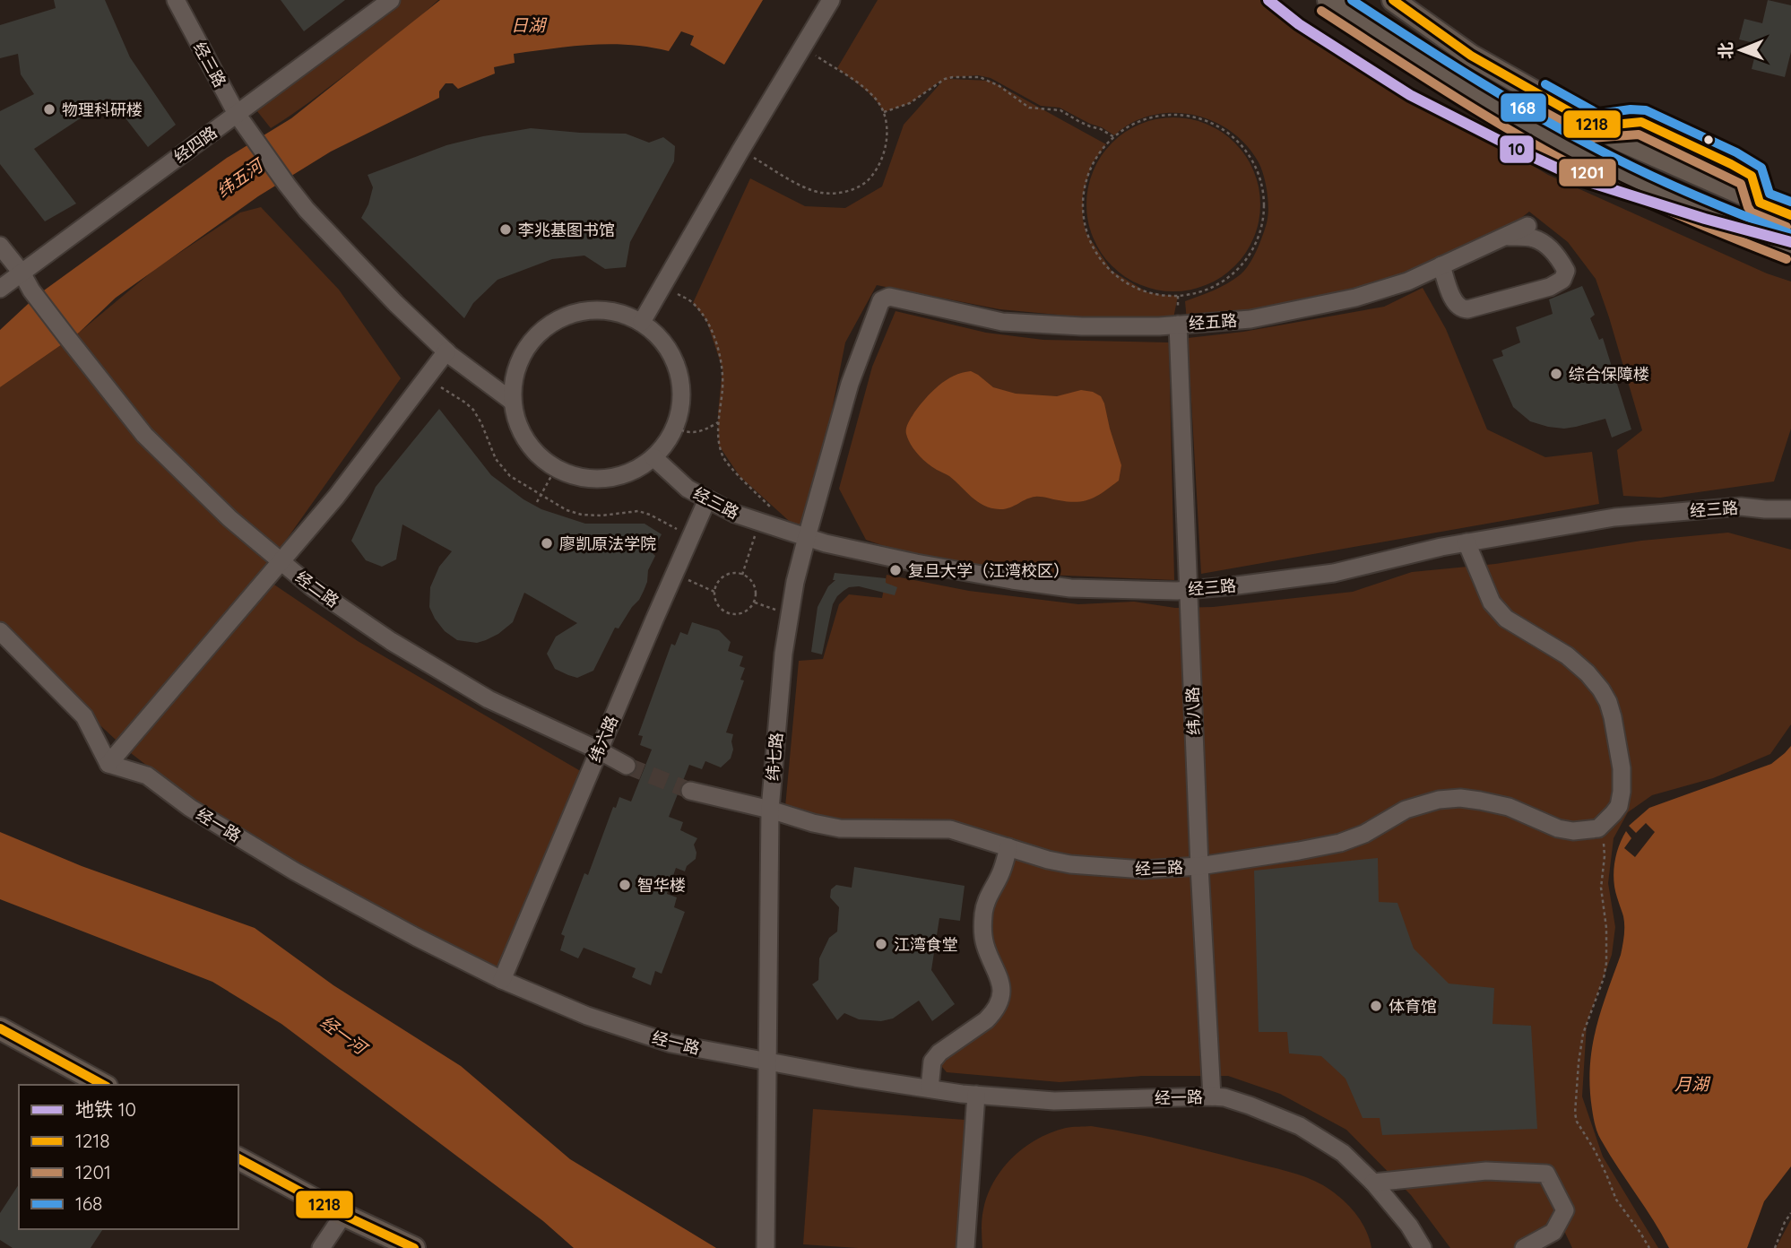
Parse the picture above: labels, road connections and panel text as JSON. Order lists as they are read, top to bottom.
{
  "streets": {
    "lane": [
      "经三路",
      "经四路",
      "经五路",
      "经二路",
      "纬八路",
      "纬六路",
      "纬七路",
      "经一路"
    ]
  },
  "crossings": [
    ["经三路", "经四路"],
    ["经三路", "纬八路"],
    ["经三路", "纬六路"],
    ["经三路", "纬七路"],
    ["经四路", "经二路"],
    ["经五路", "纬八路"],
    ["经五路", "纬七路"],
    ["经二路", "纬八路"],
    ["经二路", "纬六路"],
    ["经二路", "纬七路"],
    ["纬八路", "经一路"],
    ["纬六路", "经一路"],
    ["纬七路", "经一路"]
  ],
  "water": [
    "日湖",
    "纬五河",
    "经一河",
    "月湖"
  ],
  "places": [
    "物理科研楼",
    "李兆基图书馆",
    "综合保障楼",
    "廖凯原法学院",
    "复旦大学（江湾校区）",
    "智华楼",
    "江湾食堂",
    "体育馆"
  ],
  "lines": [
    "metro line 10",
    "transit line 1218",
    "transit line 168",
    "transit line 1201"
  ],
  "legend": [
    "地铁 10",
    "1218",
    "1201",
    "168"
  ],
  "north": "left"
}
